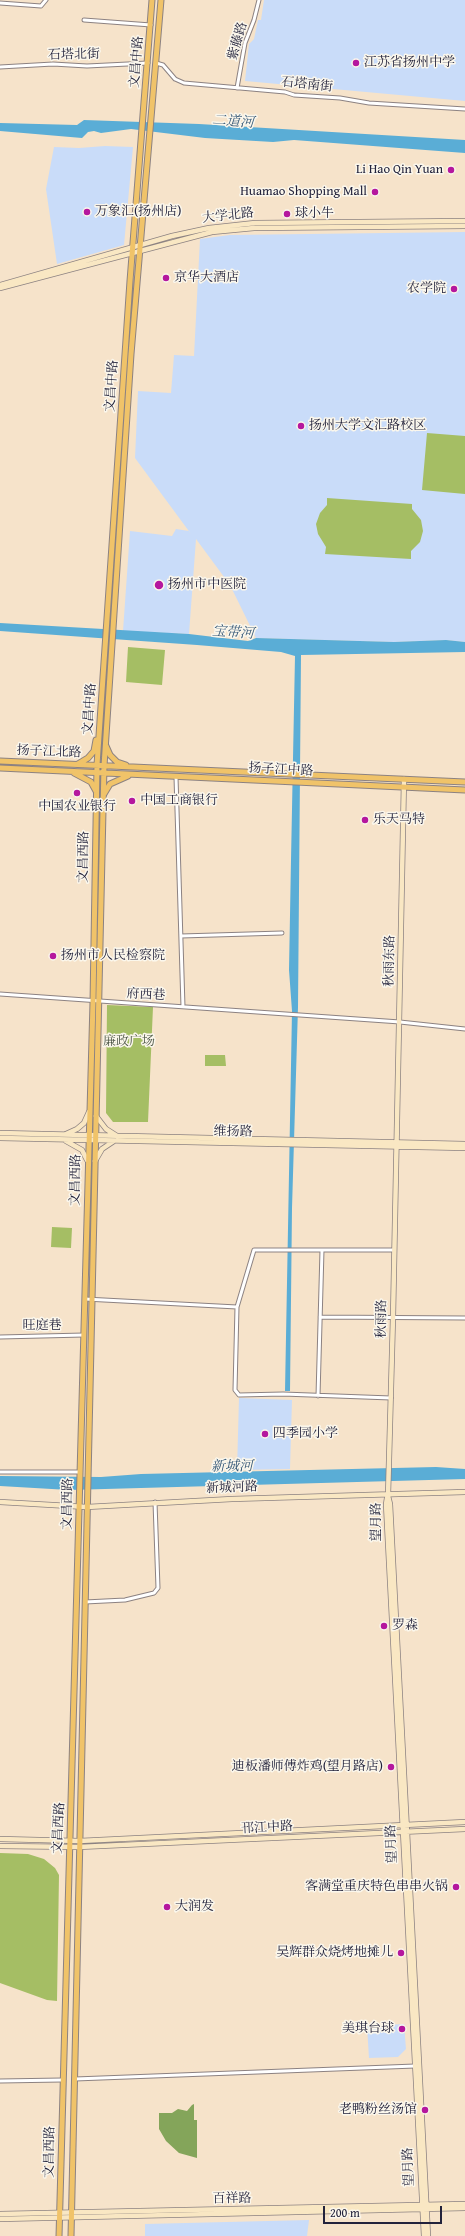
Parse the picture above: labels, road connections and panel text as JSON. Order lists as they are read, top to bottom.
{
  "streets": {
    "main road": [
      "文昌中路",
      "扬子江北路",
      "扬子江中路",
      "文昌西路"
    ],
    "street": [
      "紫藤路",
      "石塔北街",
      "石塔南街",
      "大学北路",
      "秋雨东路",
      "府西巷",
      "维扬路",
      "秋雨路",
      "旺庭巷",
      "新城河路",
      "望月路",
      "邗江中路",
      "百祥路"
    ]
  },
  "crossings": [
    ["紫藤路", "石塔南街"],
    ["石塔北街", "文昌中路"],
    ["文昌中路", "石塔南街"],
    ["文昌中路", "大学北路"],
    ["文昌中路", "扬子江北路"],
    ["文昌中路", "扬子江中路"],
    ["文昌中路", "文昌西路"],
    ["扬子江北路", "扬子江中路"],
    ["扬子江北路", "文昌西路"],
    ["扬子江中路", "文昌西路"],
    ["扬子江中路", "秋雨东路"],
    ["文昌西路", "府西巷"],
    ["文昌西路", "维扬路"],
    ["文昌西路", "旺庭巷"],
    ["文昌西路", "新城河路"],
    ["文昌西路", "邗江中路"],
    ["文昌西路", "百祥路"],
    ["秋雨东路", "府西巷"],
    ["秋雨东路", "维扬路"],
    ["秋雨东路", "秋雨路"],
    ["维扬路", "秋雨路"],
    ["秋雨路", "新城河路"],
    ["秋雨路", "望月路"],
    ["新城河路", "望月路"],
    ["望月路", "邗江中路"],
    ["望月路", "百祥路"]
  ],
  "water": ["二道河", "宝带河", "新城河"],
  "parks": ["廉政广场"],
  "places": [
    "江苏省扬州中学",
    "Li Hao Qin Yuan",
    "Huamao Shopping Mall",
    "万象汇(扬州店)",
    "球小牛",
    "京华大酒店",
    "农学院",
    "扬州大学文汇路校区",
    "扬州市中医院",
    "中国农业银行",
    "中国工商银行",
    "乐天马特",
    "扬州市人民检察院",
    "四季园小学",
    "罗森",
    "迪板潘师傅炸鸡(望月路店)",
    "客满堂重庆特色串串火锅",
    "大润发",
    "吴辉群众烧烤地摊儿",
    "美琪台球",
    "老鸭粉丝汤馆"
  ],
  "scale_bar": "200 m"
}
